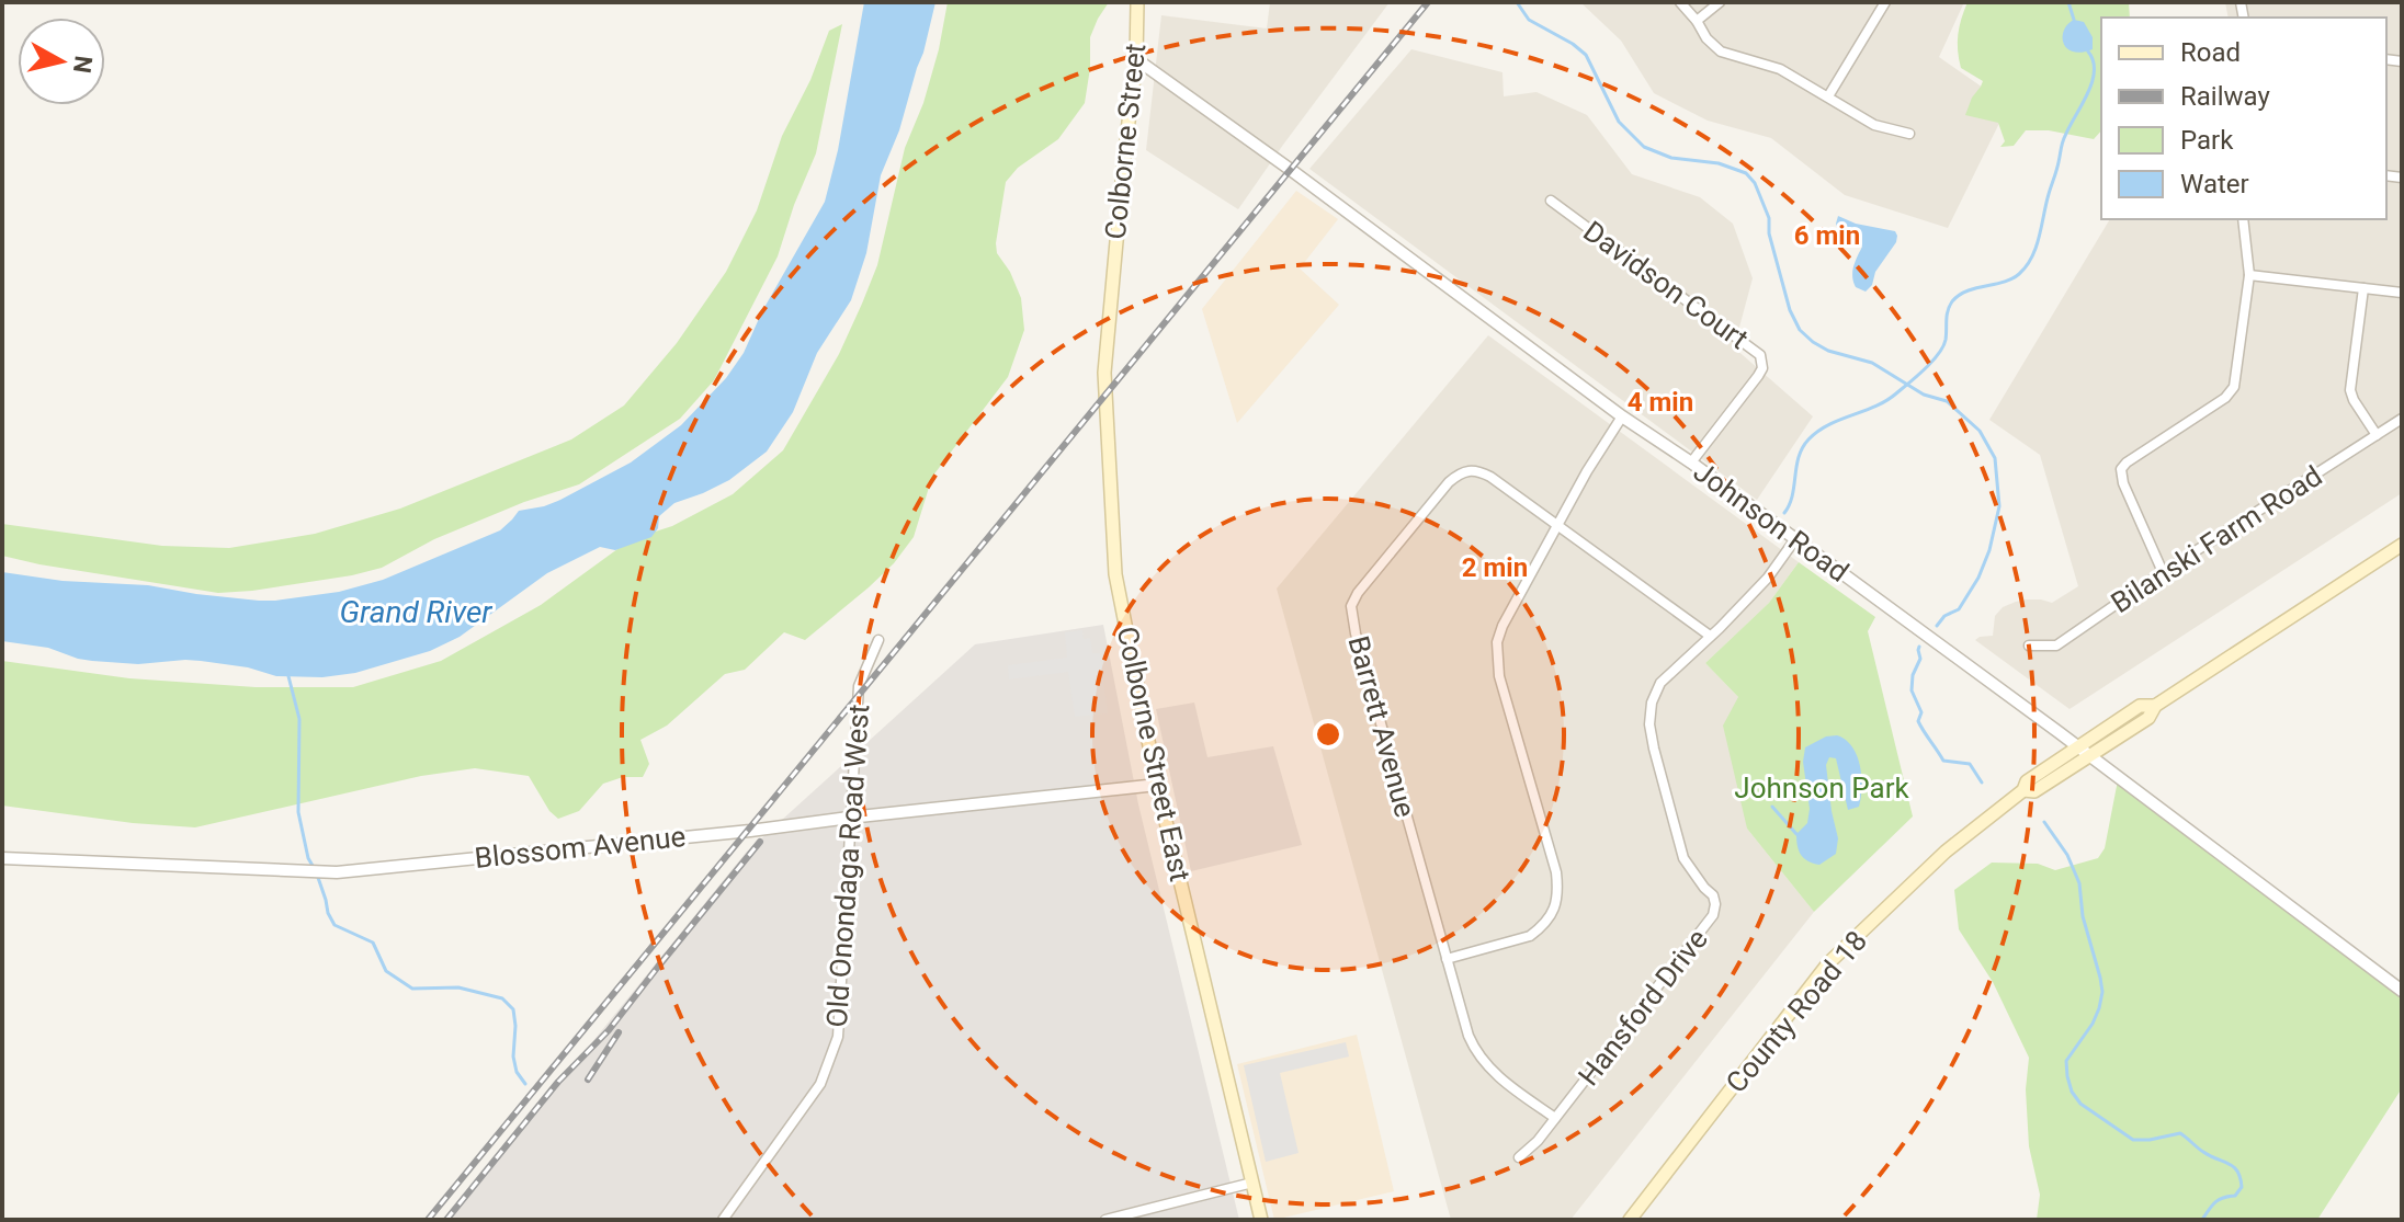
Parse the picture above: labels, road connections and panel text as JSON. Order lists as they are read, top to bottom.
{
  "streets": {
    "main road": ["Colborne Street", "Colborne Street East", "County Road 18"],
    "street": [
      "Davidson Court",
      "Johnson Road",
      "Bilanski Farm Road",
      "Barrett Avenue",
      "Blossom Avenue",
      "Old Onondaga Road West",
      "Hansford Drive"
    ]
  },
  "crossings": [
    ["Colborne Street", "Johnson Road"],
    ["Colborne Street", "Colborne Street East"],
    ["Davidson Court", "Johnson Road"],
    ["Johnson Road", "Hansford Drive"],
    ["Johnson Road", "County Road 18"],
    ["Barrett Avenue", "Hansford Drive"],
    ["Colborne Street East", "Blossom Avenue"],
    ["Blossom Avenue", "Old Onondaga Road West"]
  ],
  "water": ["Grand River"],
  "parks": ["Johnson Park"],
  "legend": [
    "Road",
    "Railway",
    "Park",
    "Water"
  ],
  "north": "right",
  "rings": ["6 min", "4 min", "2 min"]
}
